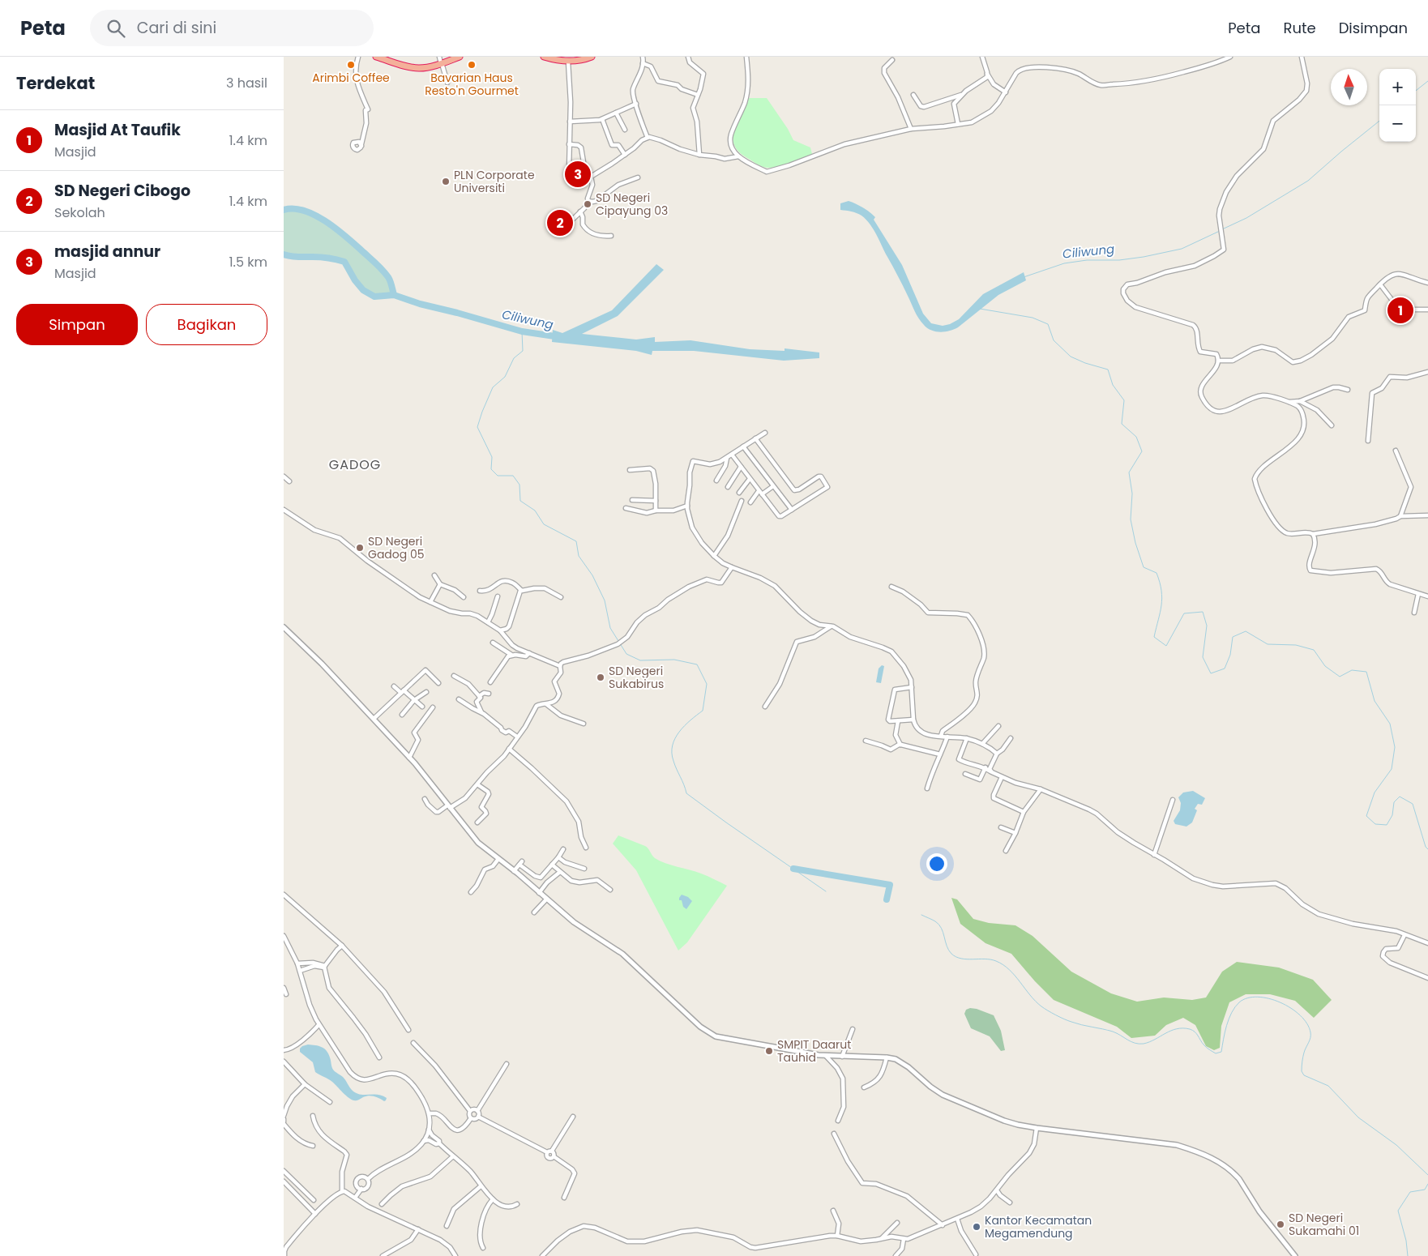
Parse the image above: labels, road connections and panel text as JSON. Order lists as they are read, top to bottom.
{
  "districts": ["GADOG"],
  "water": ["Ciliwung"],
  "places": [
    "Arimbi Coffee",
    "Bavarian Haus Resto'n Gourmet",
    "PLN Corporate Universiti",
    "SD Negeri Cipayung 03",
    "SD Negeri Gadog 05",
    "SD Negeri Sukabirus",
    "SMPIT Daarut Tauhid",
    "SD Negeri Sukamahi 01",
    "Kantor Kecamatan Megamendung"
  ],
  "north": "top",
  "page": {
    "header": "Peta",
    "search": "Cari di sini",
    "nav": ["Peta", "Rute", "Disimpan"],
    "heading": ["Terdekat", "3 hasil"],
    "map_buttons": ["+", "−"],
    "list": [
      {
        "mark": "1",
        "name": "Masjid At Taufik",
        "note": "Masjid",
        "value": "1.4 km"
      },
      {
        "mark": "2",
        "name": "SD Negeri Cibogo",
        "note": "Sekolah",
        "value": "1.4 km"
      },
      {
        "mark": "3",
        "name": "masjid annur",
        "note": "Masjid",
        "value": "1.5 km"
      }
    ],
    "pins": ["3", "2", "1"],
    "buttons": ["Simpan", "Bagikan"]
  }
}
